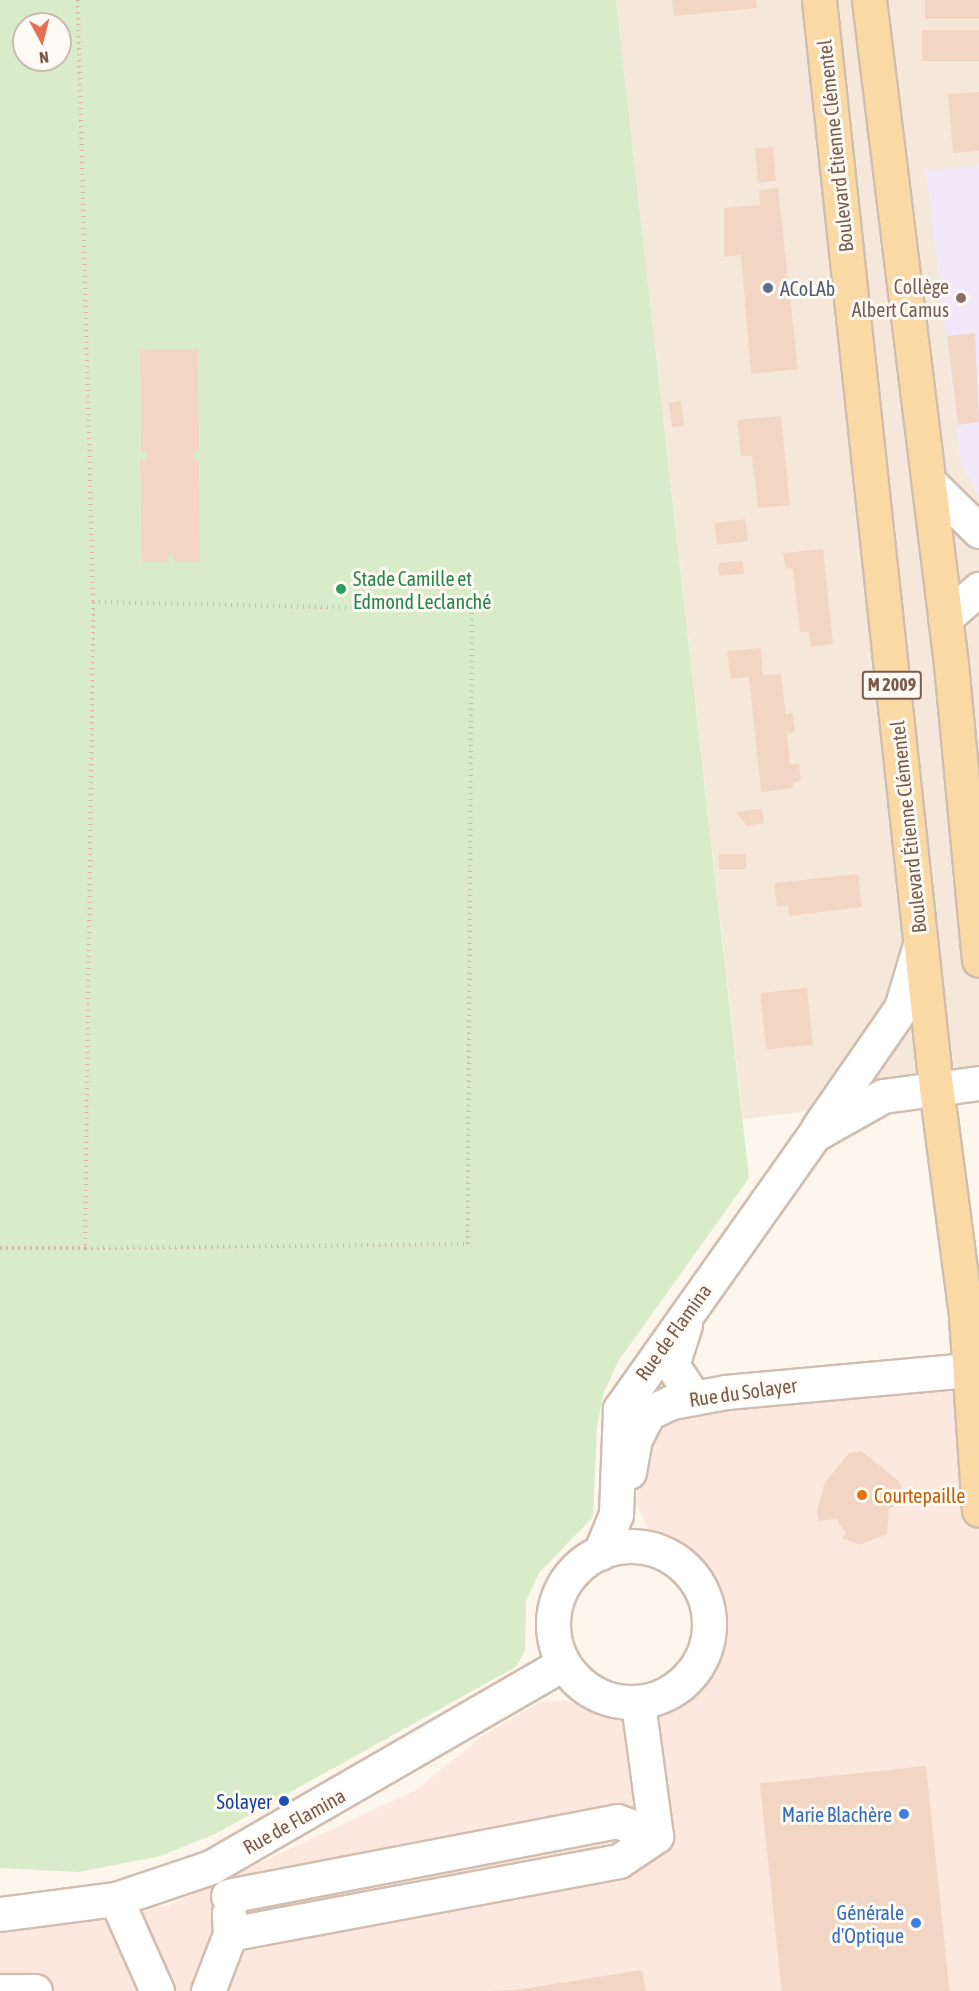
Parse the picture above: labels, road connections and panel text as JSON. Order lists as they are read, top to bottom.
{
  "streets": {
    "main road": ["Boulevard Étienne Clémentel", "M 2009"],
    "street": ["Rue de Flamina", "Rue du Solayer"]
  },
  "crossings": [
    ["Boulevard Étienne Clémentel", "Rue de Flamina"],
    ["Boulevard Étienne Clémentel", "Rue du Solayer"],
    ["Rue de Flamina", "Rue du Solayer"]
  ],
  "places": [
    "ACoLAb",
    "Collège Albert Camus",
    "Stade Camille et Edmond Leclanché",
    "Courtepaille",
    "Solayer",
    "Marie Blachère",
    "Générale d'Optique"
  ],
  "north": "bottom"
}
